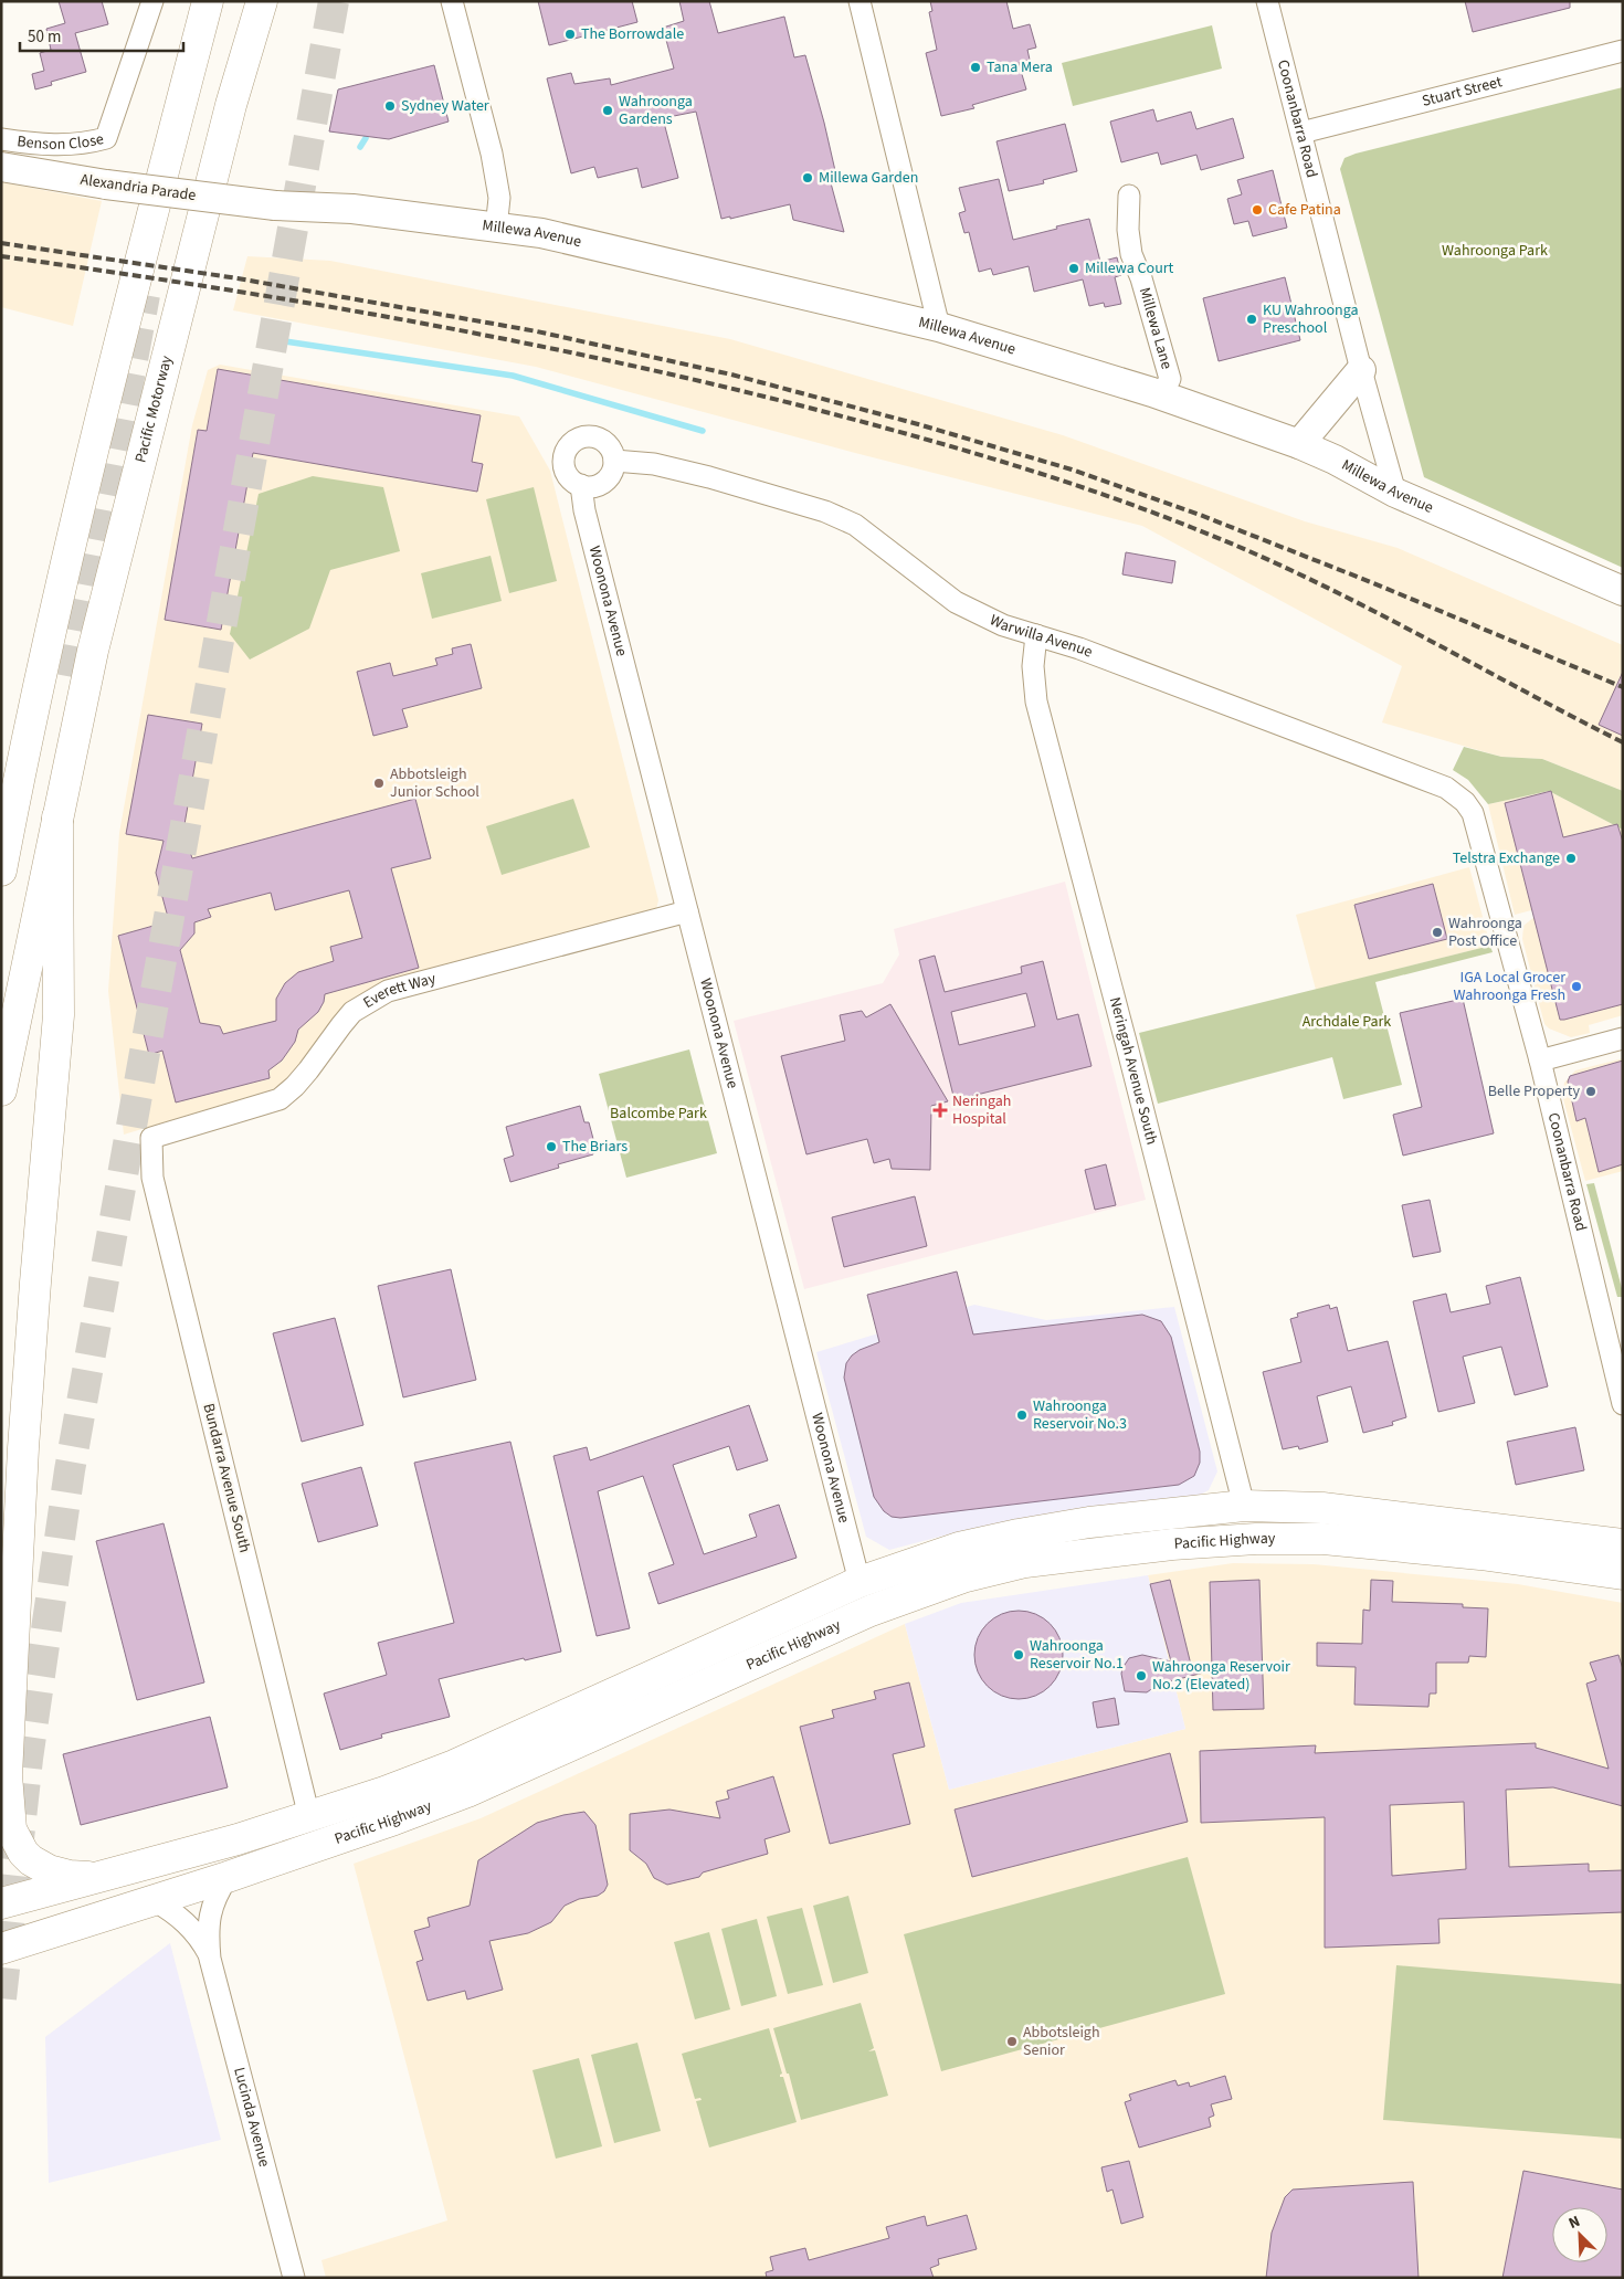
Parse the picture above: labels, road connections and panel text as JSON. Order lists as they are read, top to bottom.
{
  "streets": {
    "highway": ["Pacific Motorway", "Pacific Highway"],
    "street": [
      "Stuart Street",
      "Coonanbarra Road",
      "Benson Close",
      "Alexandria Parade",
      "Millewa Avenue",
      "Millewa Lane",
      "Woonona Avenue",
      "Warwilla Avenue",
      "Everett Way",
      "Neringah Avenue South",
      "Bundarra Avenue South",
      "Lucinda Avenue"
    ]
  },
  "crossings": [
    ["Stuart Street", "Coonanbarra Road"],
    ["Coonanbarra Road", "Millewa Avenue"],
    ["Coonanbarra Road", "Warwilla Avenue"],
    ["Alexandria Parade", "Millewa Avenue"],
    ["Millewa Avenue", "Millewa Lane"],
    ["Woonona Avenue", "Warwilla Avenue"],
    ["Woonona Avenue", "Everett Way"],
    ["Woonona Avenue", "Pacific Highway"],
    ["Warwilla Avenue", "Neringah Avenue South"],
    ["Everett Way", "Bundarra Avenue South"],
    ["Neringah Avenue South", "Pacific Highway"],
    ["Bundarra Avenue South", "Pacific Highway"],
    ["Pacific Highway", "Lucinda Avenue"]
  ],
  "parks": ["Wahroonga Park", "Archdale Park", "Balcombe Park"],
  "places": {
    "other": [
      "The Borrowdale",
      "Tana Mera",
      "Sydney Water",
      "Wahroonga Gardens",
      "Millewa Garden",
      "Cafe Patina",
      "Millewa Court",
      "KU Wahroonga Preschool",
      "Abbotsleigh Junior School",
      "Telstra Exchange",
      "Wahroonga Post Office",
      "IGA Local Grocer Wahroonga Fresh",
      "Belle Property",
      "The Briars",
      "Wahroonga Reservoir No.3",
      "Wahroonga Reservoir No.1",
      "Wahroonga Reservoir No.2 (Elevated)",
      "Abbotsleigh Senior"
    ],
    "health": ["Neringah Hospital"]
  },
  "scale_bar": "50 m",
  "north": "top left"
}
